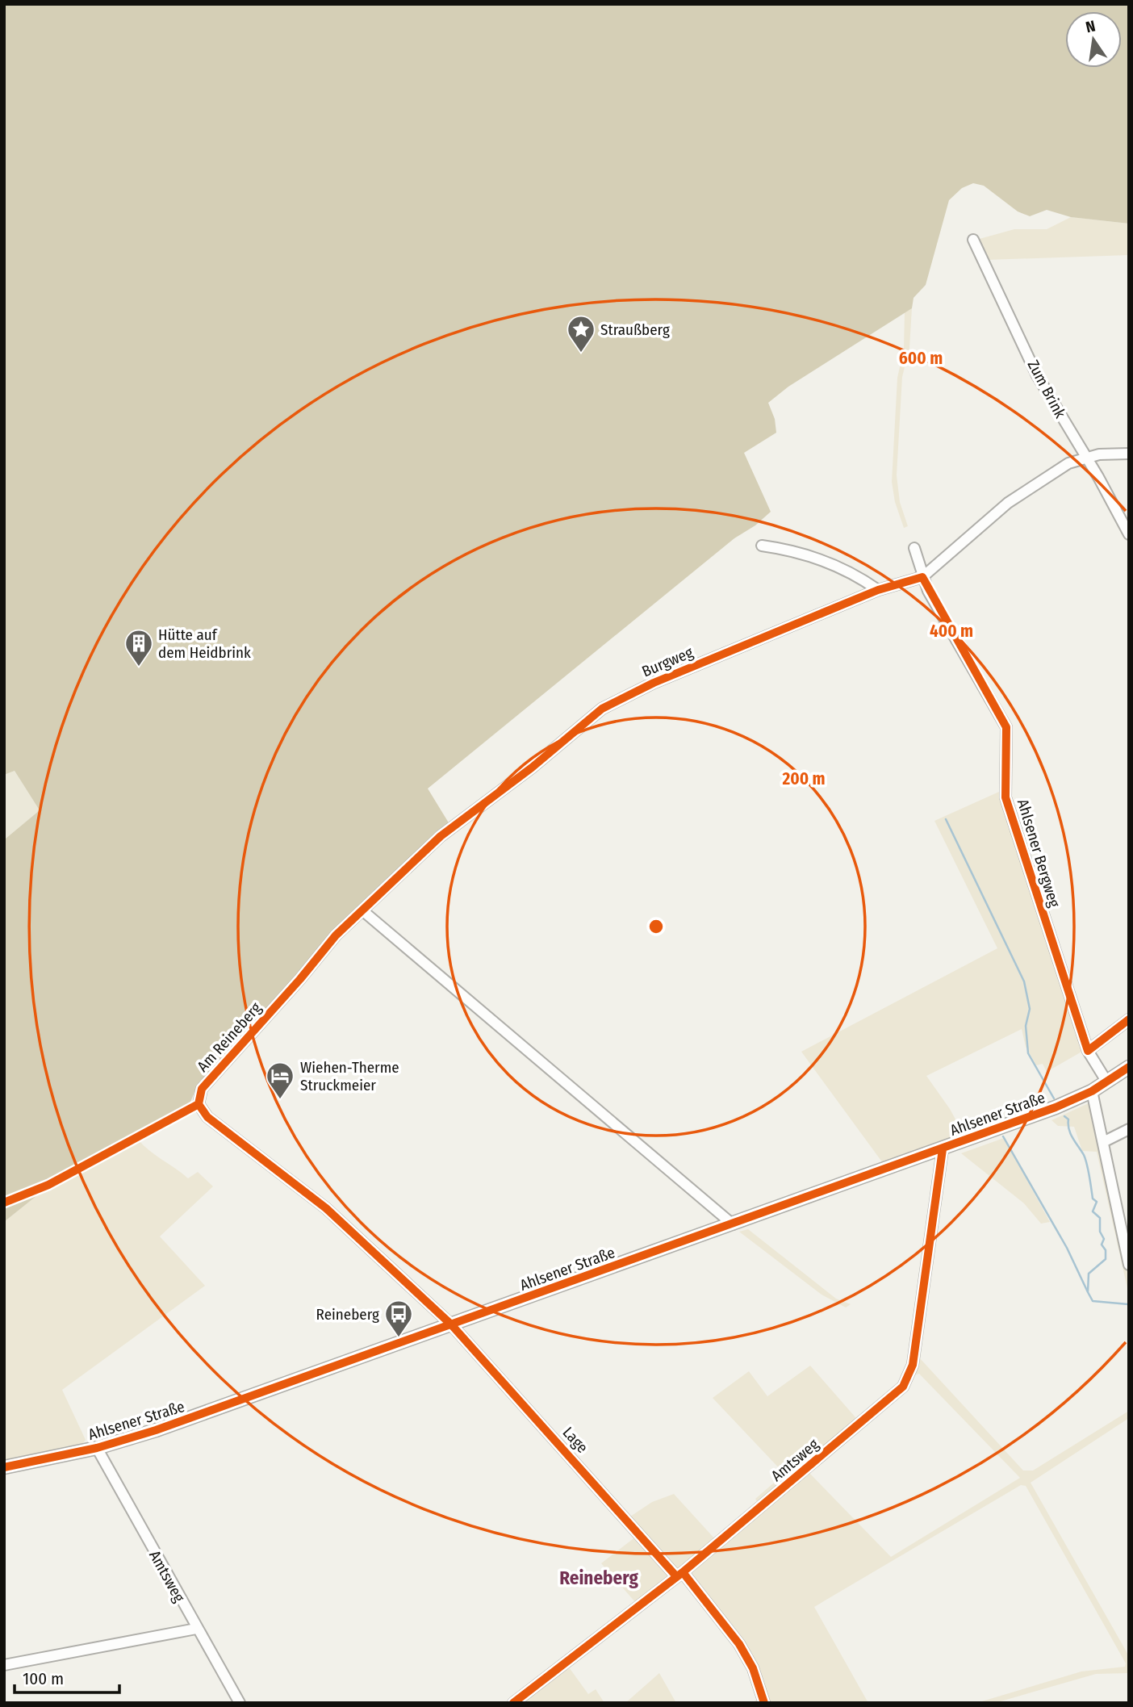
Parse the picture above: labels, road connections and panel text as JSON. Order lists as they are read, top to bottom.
{
  "streets": {
    "main road": ["Ahlsener Straße"],
    "street": [
      "Zum Brink",
      "Burgweg",
      "Ahlsener Bergweg",
      "Am Reineberg",
      "Lage",
      "Amtsweg"
    ]
  },
  "crossings": [
    ["Zum Brink", "Burgweg"],
    ["Burgweg", "Ahlsener Bergweg"],
    ["Burgweg", "Am Reineberg"],
    ["Ahlsener Bergweg", "Ahlsener Straße"],
    ["Am Reineberg", "Ahlsener Straße"],
    ["Am Reineberg", "Lage"],
    ["Ahlsener Straße", "Lage"],
    ["Ahlsener Straße", "Amtsweg"],
    ["Lage", "Amtsweg"]
  ],
  "districts": ["Reineberg"],
  "places": {
    "place": ["Straußberg"],
    "building": ["Hütte auf dem Heidbrink"],
    "hotel": ["Wiehen-Therme Struckmeier"],
    "bus stop": ["Reineberg"]
  },
  "scale_bar": "100 m",
  "north": "top",
  "rings": ["600 m", "400 m", "200 m"]
}
